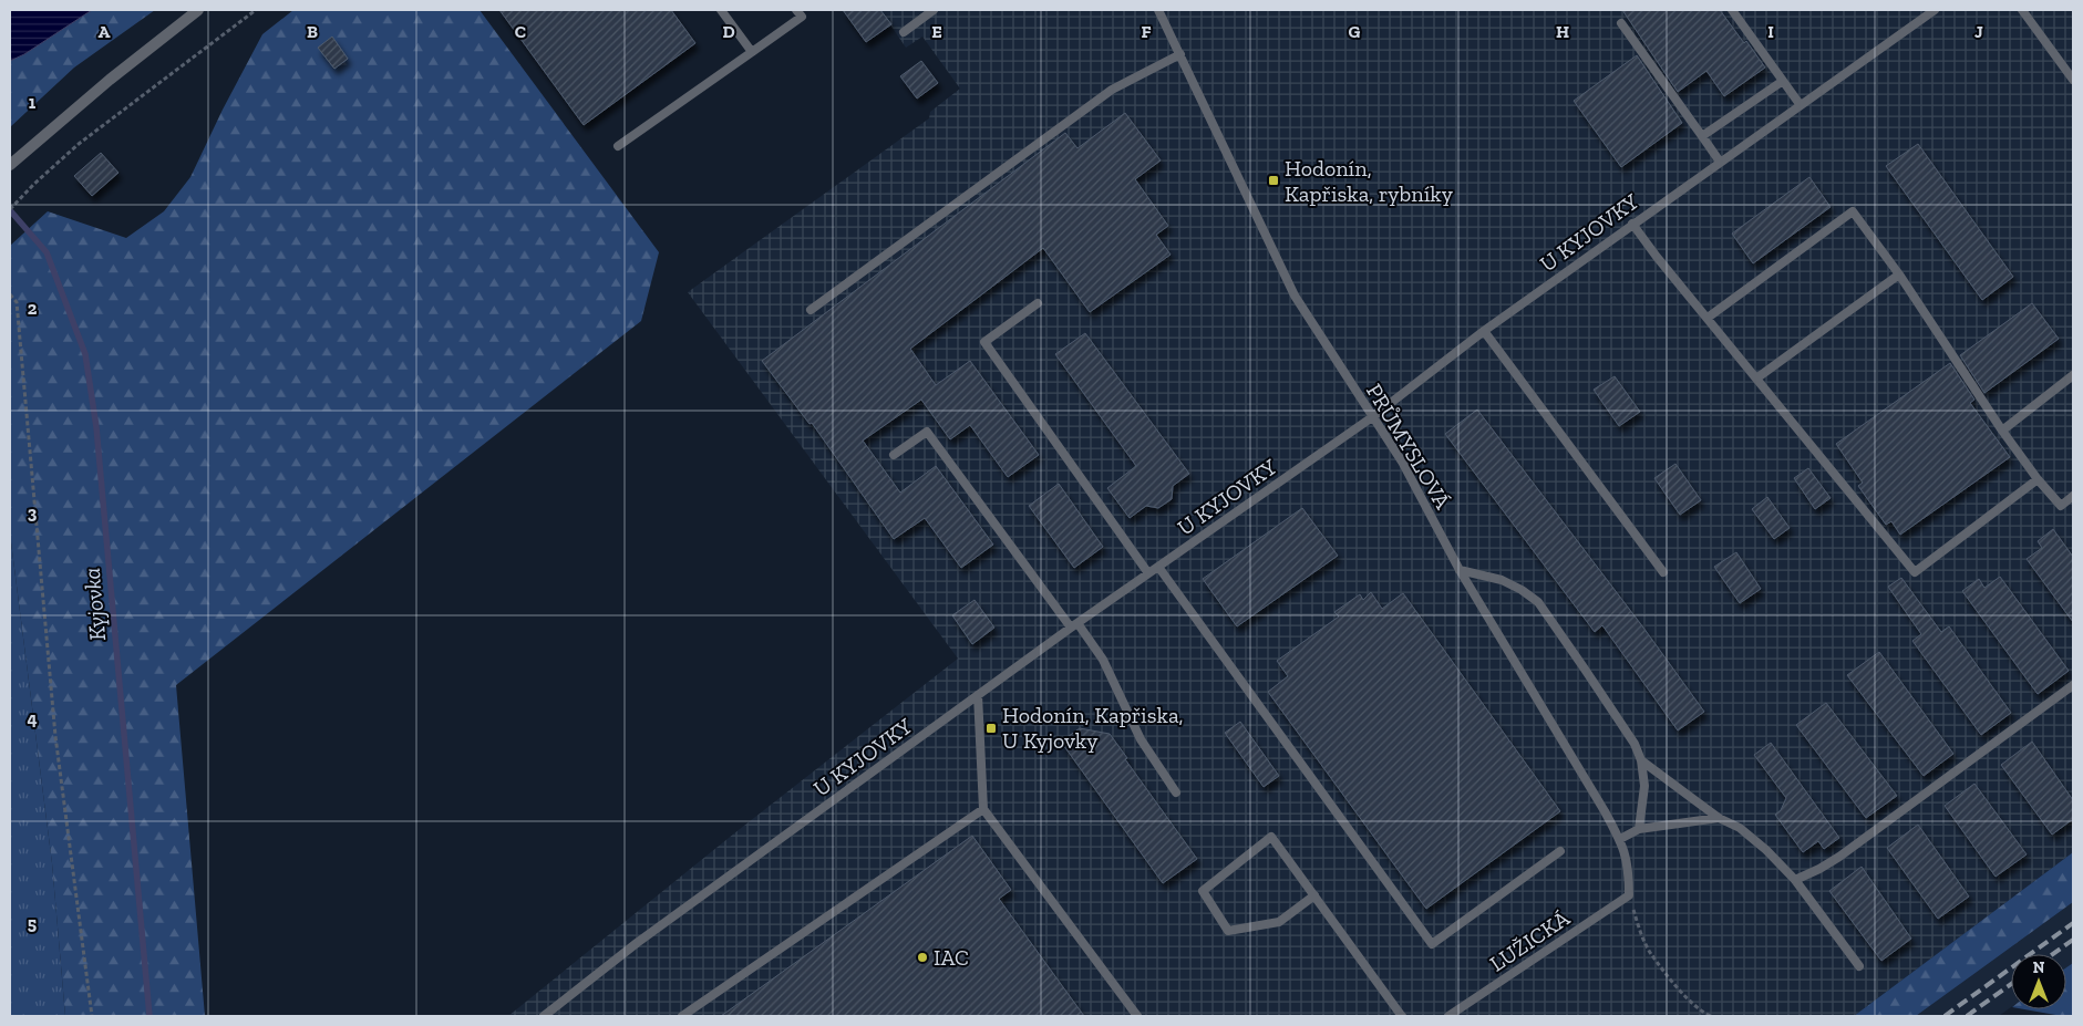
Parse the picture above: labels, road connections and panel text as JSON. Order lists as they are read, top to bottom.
{
  "streets": {
    "lane": ["U KYJOVKY", "PRŮMYSLOVÁ", "LUŽICKÁ"]
  },
  "crossings": [
    ["U KYJOVKY", "PRŮMYSLOVÁ"],
    ["PRŮMYSLOVÁ", "LUŽICKÁ"]
  ],
  "water": ["Kyjovka"],
  "places": {
    "transit": ["Hodonín, Kapřiska, rybníky", "Hodonín, Kapřiska, U Kyjovky"],
    "other": ["IAC"]
  },
  "north": "top",
  "grid": {
    "columns": [
      "A",
      "B",
      "C",
      "D",
      "E",
      "F",
      "G",
      "H",
      "I",
      "J"
    ],
    "rows": [
      "1",
      "2",
      "3",
      "4",
      "5"
    ]
  }
}
